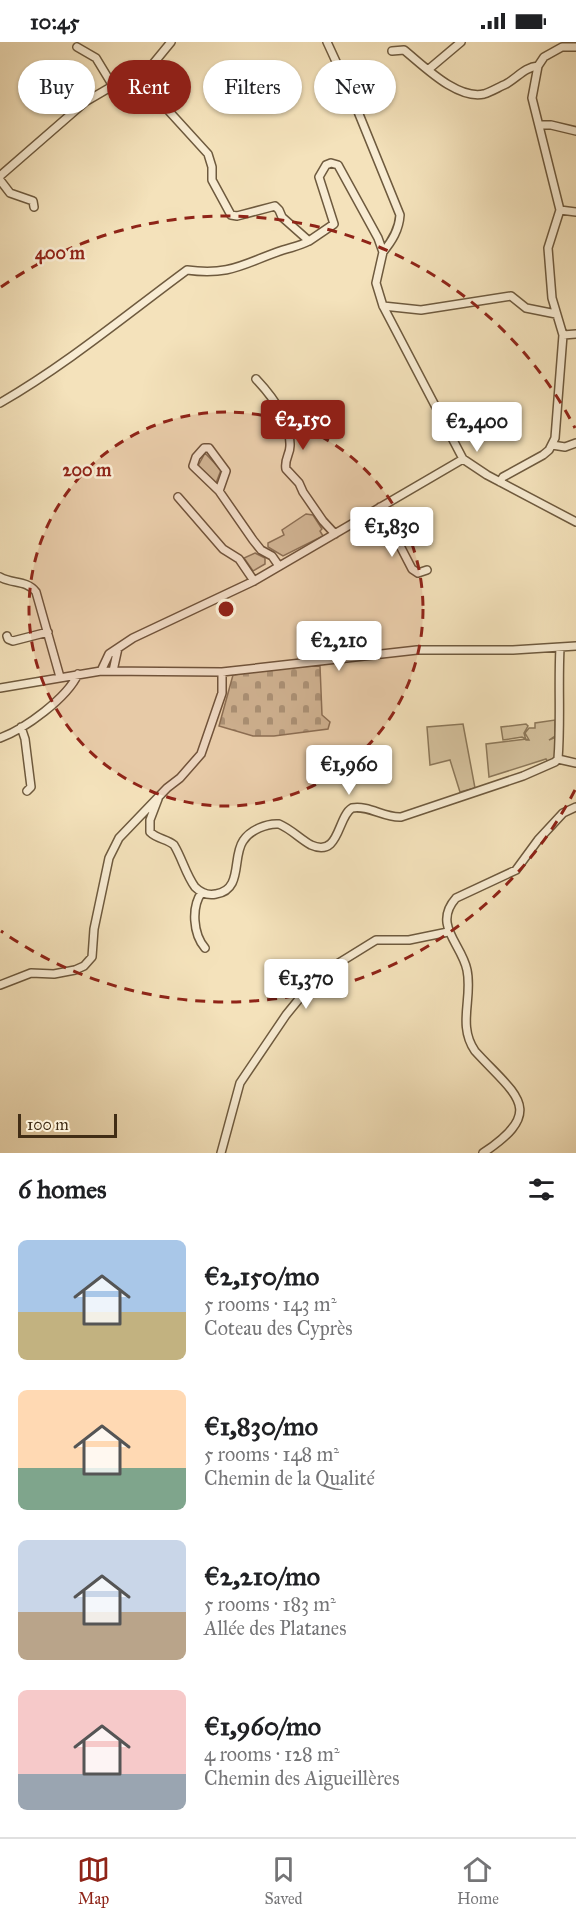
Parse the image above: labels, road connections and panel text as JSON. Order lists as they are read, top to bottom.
{
  "scale_bar": "100 m",
  "page": {
    "status": "10:45",
    "chip": [
      "Buy",
      "Rent",
      "Filters",
      "New"
    ],
    "price": [
      "€2,150",
      "€2,400",
      "€1,830",
      "€2,210",
      "€1,960",
      "€1,370"
    ],
    "scale": "100 m",
    "heading": "6 homes",
    "list": [
      {
        "name": "€2,150/mo",
        "note": "5 rooms · 143 m² · Coteau des Cyprès"
      },
      {
        "name": "€1,830/mo",
        "note": "5 rooms · 148 m² · Chemin de la Qualité"
      },
      {
        "name": "€2,210/mo",
        "note": "5 rooms · 183 m² · Allée des Platanes"
      },
      {
        "name": "€1,960/mo",
        "note": "4 rooms · 128 m² · Chemin des Aigueillères"
      }
    ],
    "tabs": ["Map", "Saved", "Home"]
  },
  "rings": ["400 m", "200 m"]
}
